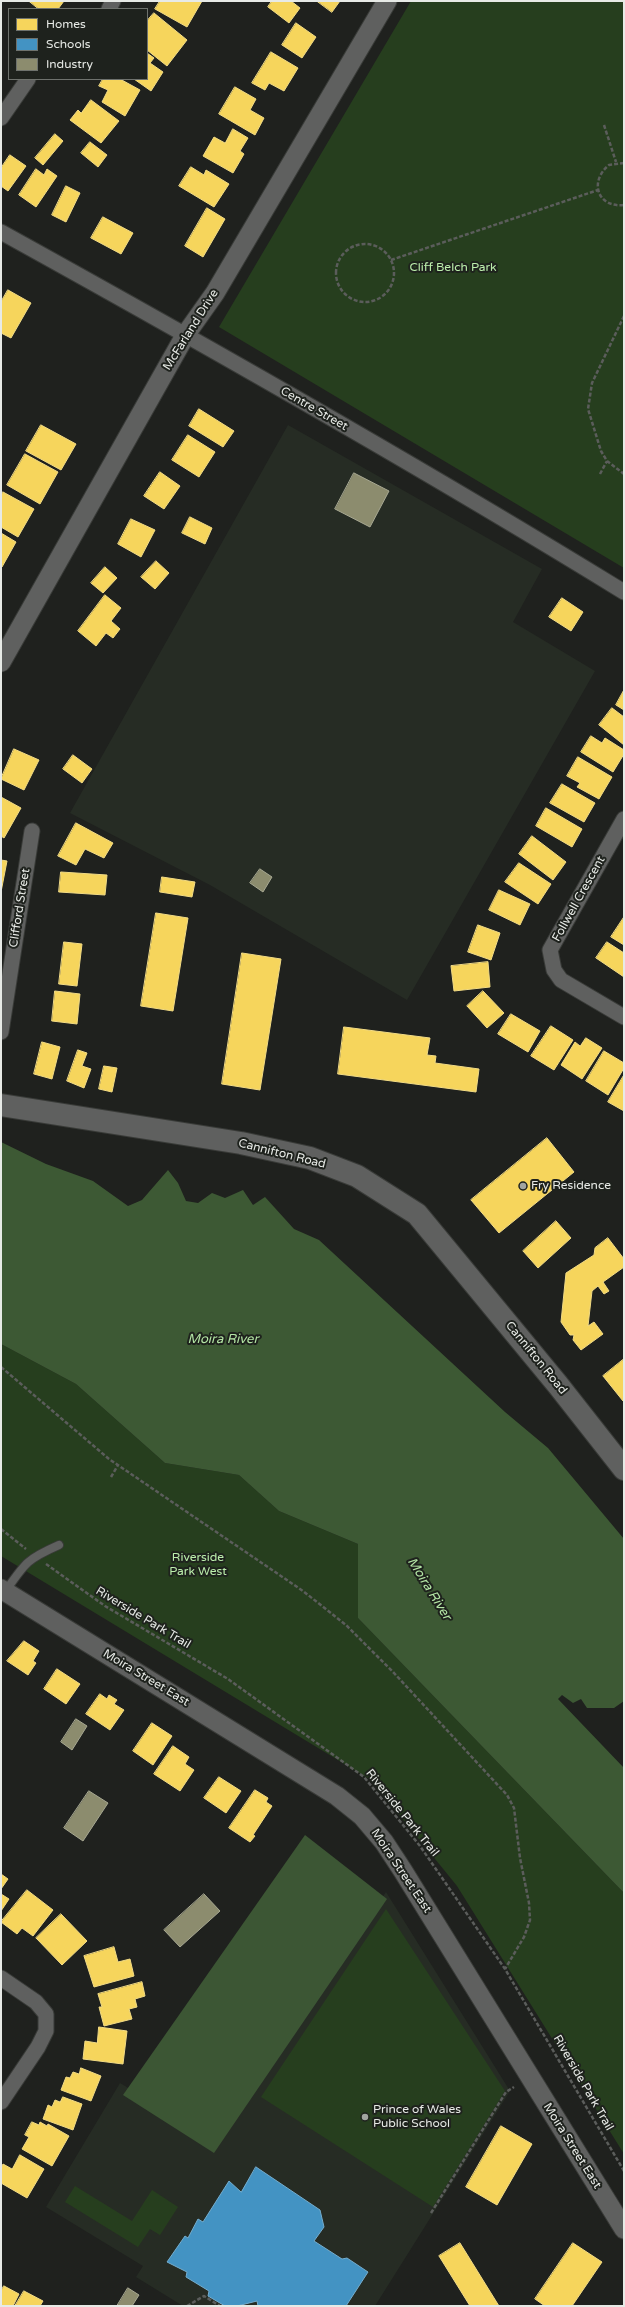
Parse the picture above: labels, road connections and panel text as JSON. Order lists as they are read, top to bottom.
{
  "streets": {
    "main road": ["Cannifton Road"],
    "street": [
      "McFarland Drive",
      "Centre Street",
      "Follwell Crescent",
      "Clifford Street",
      "Moira Street East"
    ],
    "path": ["Riverside Park Trail"]
  },
  "crossings": [
    ["McFarland Drive", "Centre Street"]
  ],
  "water": ["Moira River"],
  "parks": ["Cliff Belch Park", "Riverside Park West"],
  "places": ["Fry Residence", "Prince of Wales Public School"],
  "legend": ["Homes", "Schools", "Industry"]
}
